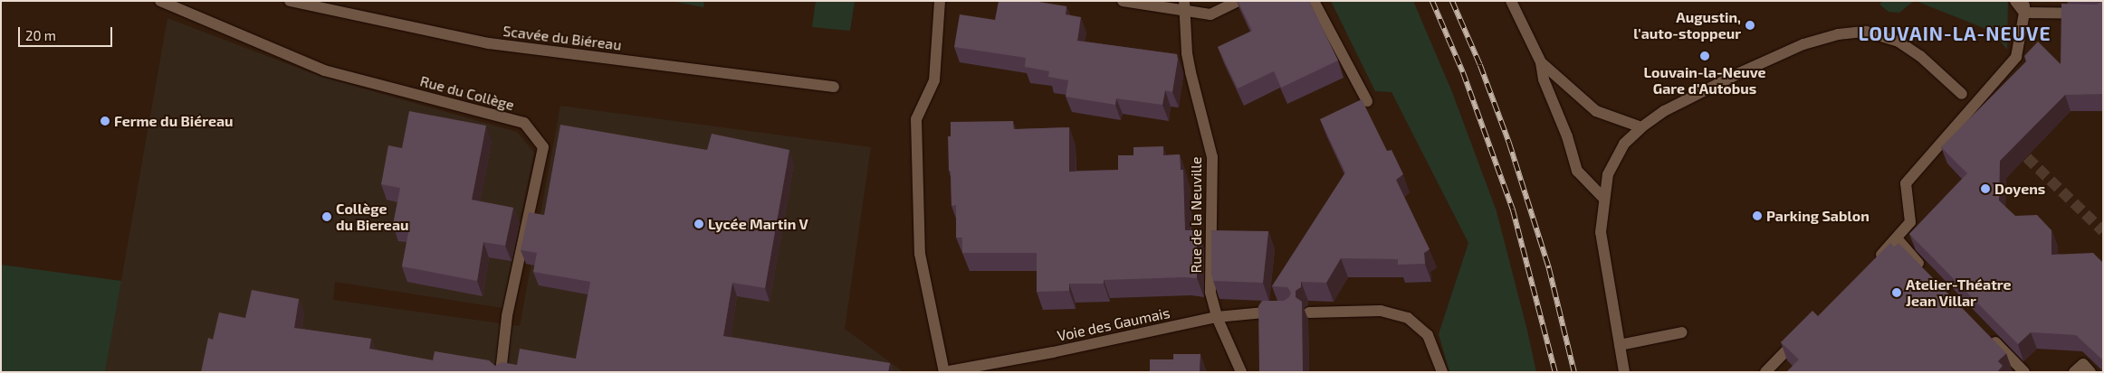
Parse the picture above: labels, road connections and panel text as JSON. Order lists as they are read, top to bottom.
{
  "streets": {
    "street": [
      "Scavée du Biéreau",
      "Rue du Collège",
      "Rue de la Neuville",
      "Voie des Gaumais"
    ]
  },
  "crossings": [
    ["Rue de la Neuville", "Voie des Gaumais"]
  ],
  "districts": ["LOUVAIN-LA-NEUVE"],
  "places": [
    "Augustin, l'auto-stoppeur",
    "Louvain-la-Neuve Gare d'Autobus",
    "Ferme du Biéreau",
    "Doyens",
    "Parking Sablon",
    "Collège du Biereau",
    "Lycée Martin V",
    "Atelier-Théatre Jean Villar"
  ],
  "scale_bar": "20 m"
}
